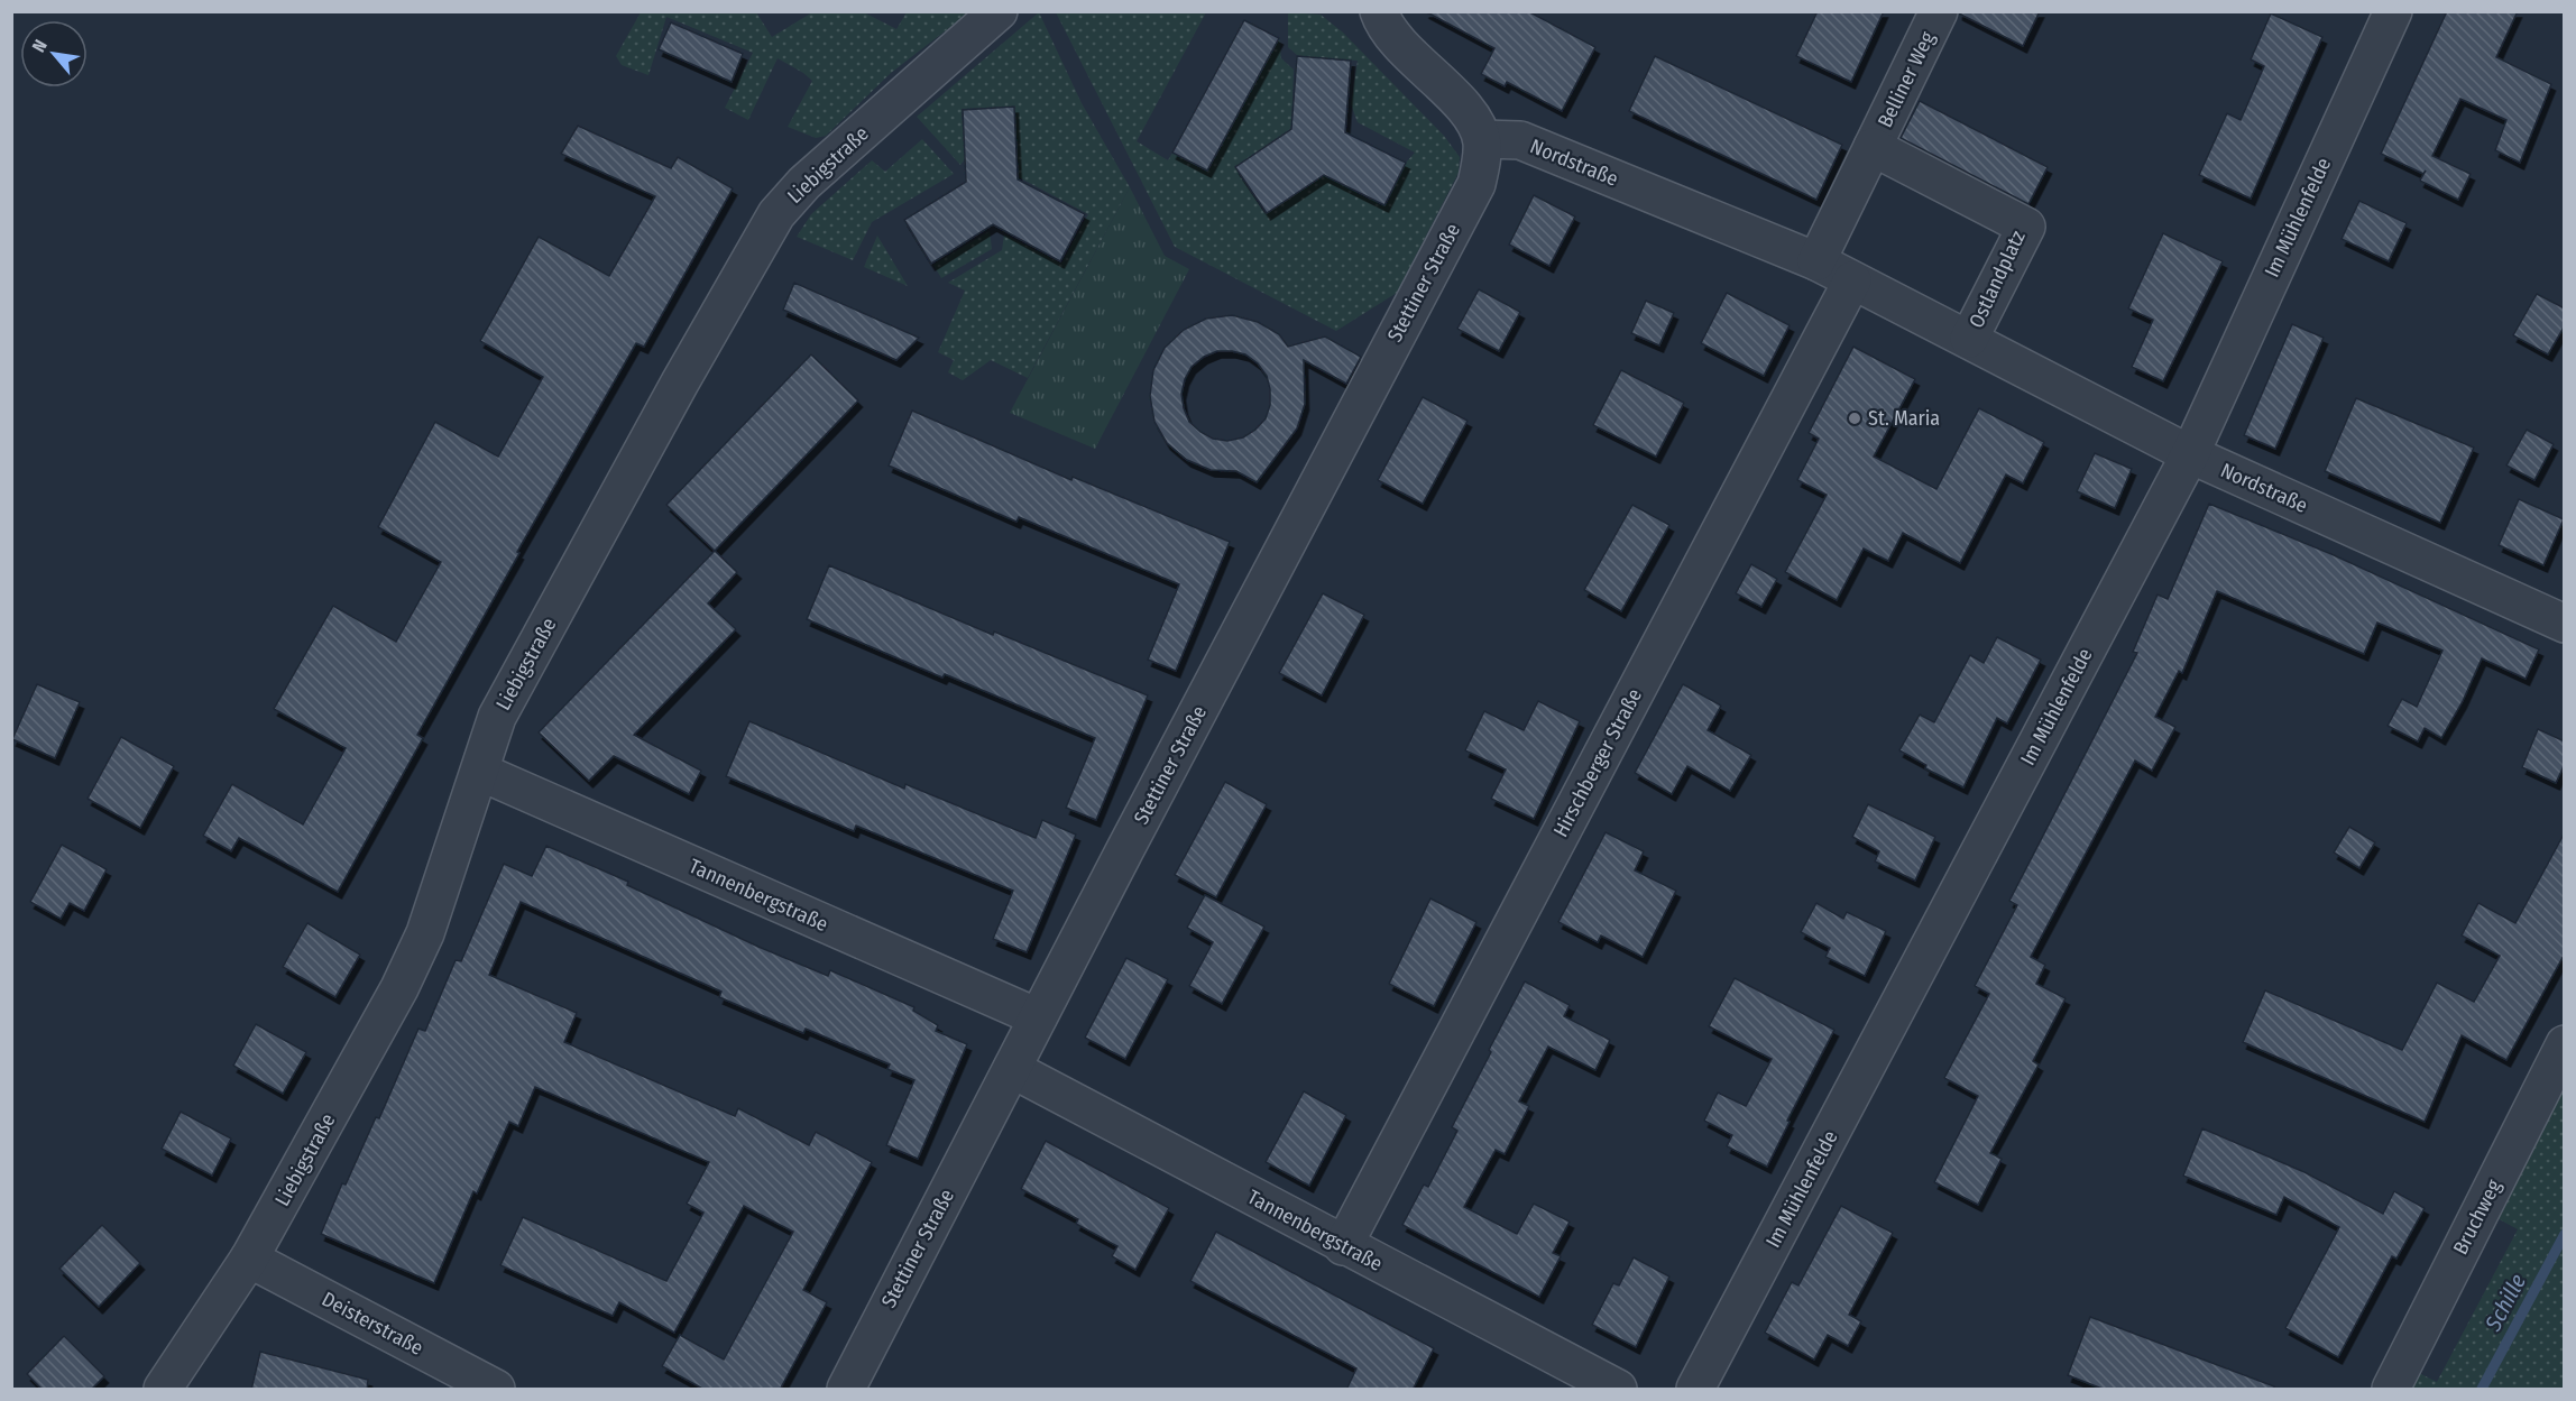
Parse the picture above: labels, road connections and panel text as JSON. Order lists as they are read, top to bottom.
{
  "streets": {
    "street": [
      "Belliner Weg",
      "Nordstraße",
      "Liebigstraße",
      "Im Mühlenfelde",
      "Ostlandplatz",
      "Stettiner Straße",
      "Hirschberger Straße",
      "Tannenbergstraße",
      "Bruchweg",
      "Deisterstraße"
    ]
  },
  "crossings": [
    ["Belliner Weg", "Ostlandplatz"],
    ["Nordstraße", "Im Mühlenfelde"],
    ["Nordstraße", "Ostlandplatz"],
    ["Nordstraße", "Stettiner Straße"],
    ["Liebigstraße", "Tannenbergstraße"],
    ["Liebigstraße", "Deisterstraße"],
    ["Ostlandplatz", "Hirschberger Straße"],
    ["Stettiner Straße", "Tannenbergstraße"],
    ["Hirschberger Straße", "Tannenbergstraße"]
  ],
  "water": ["Schille"],
  "places": ["St. Maria"],
  "north": "top left"
}
